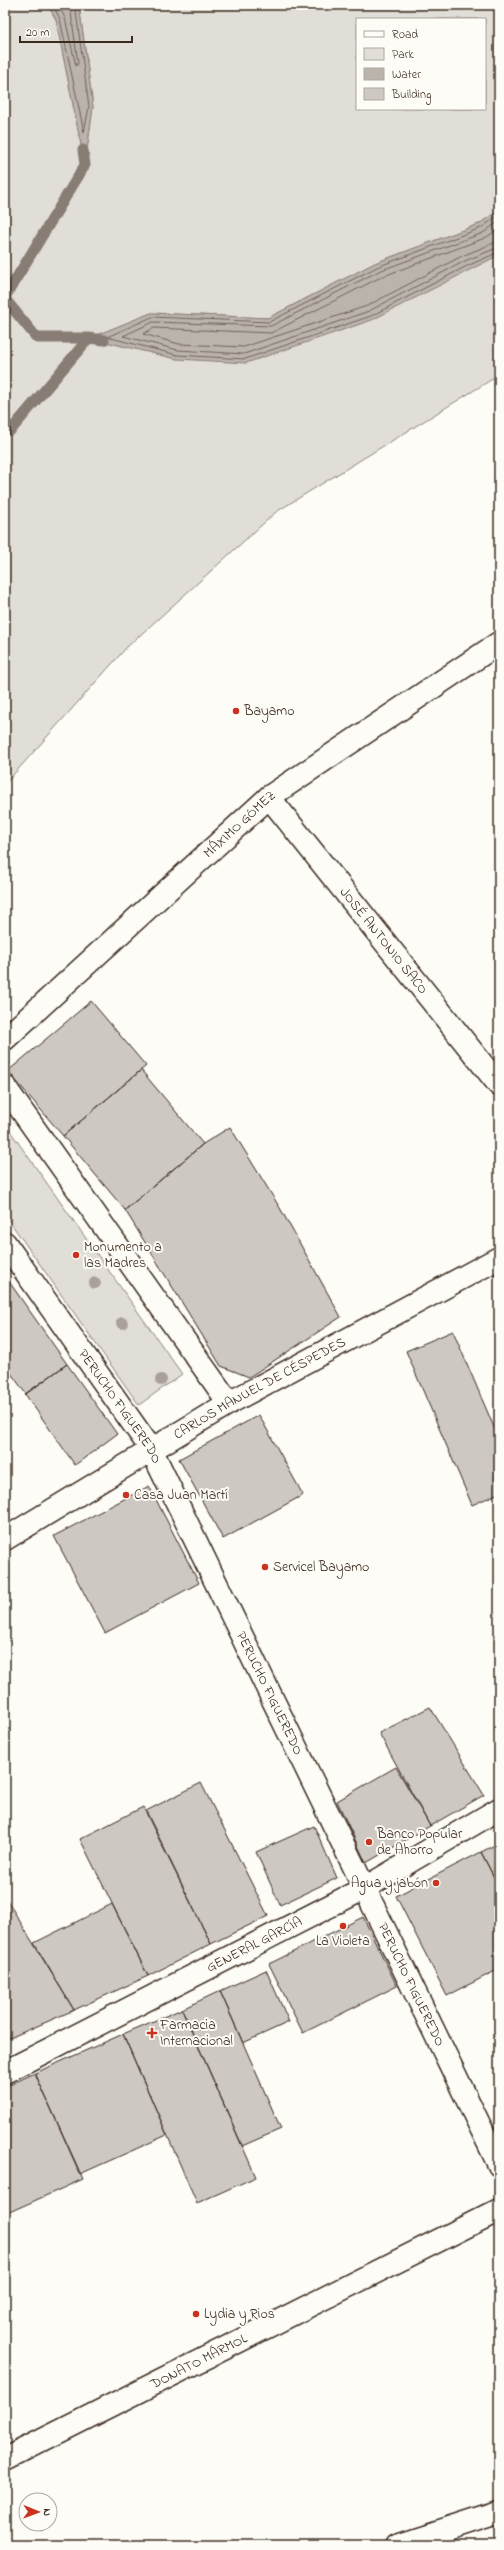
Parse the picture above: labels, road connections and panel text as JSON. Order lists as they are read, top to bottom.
{
  "streets": {
    "street": [
      "MÁXIMO GÓMEZ",
      "JOSÉ ANTONIO SACO",
      "CARLOS MANUEL DE CÉSPEDES",
      "PERUCHO FIGUEREDO",
      "GENERAL GARCÍA",
      "DONATO MÁRMOL"
    ]
  },
  "crossings": [
    ["MÁXIMO GÓMEZ", "JOSÉ ANTONIO SACO"],
    ["CARLOS MANUEL DE CÉSPEDES", "PERUCHO FIGUEREDO"],
    ["PERUCHO FIGUEREDO", "GENERAL GARCÍA"]
  ],
  "places": {
    "other": [
      "Bayamo",
      "Monumento a las Madres",
      "Casa Juan Martí",
      "Servicel Bayamo",
      "Banco Popular de Ahorro",
      "Agua y jabón",
      "La Violeta",
      "Lydia y Rios"
    ],
    "health": ["Farmacia Internacional"]
  },
  "legend": [
    "Road",
    "Park",
    "Water",
    "Building"
  ],
  "scale_bar": "20 m",
  "north": "right"
}
